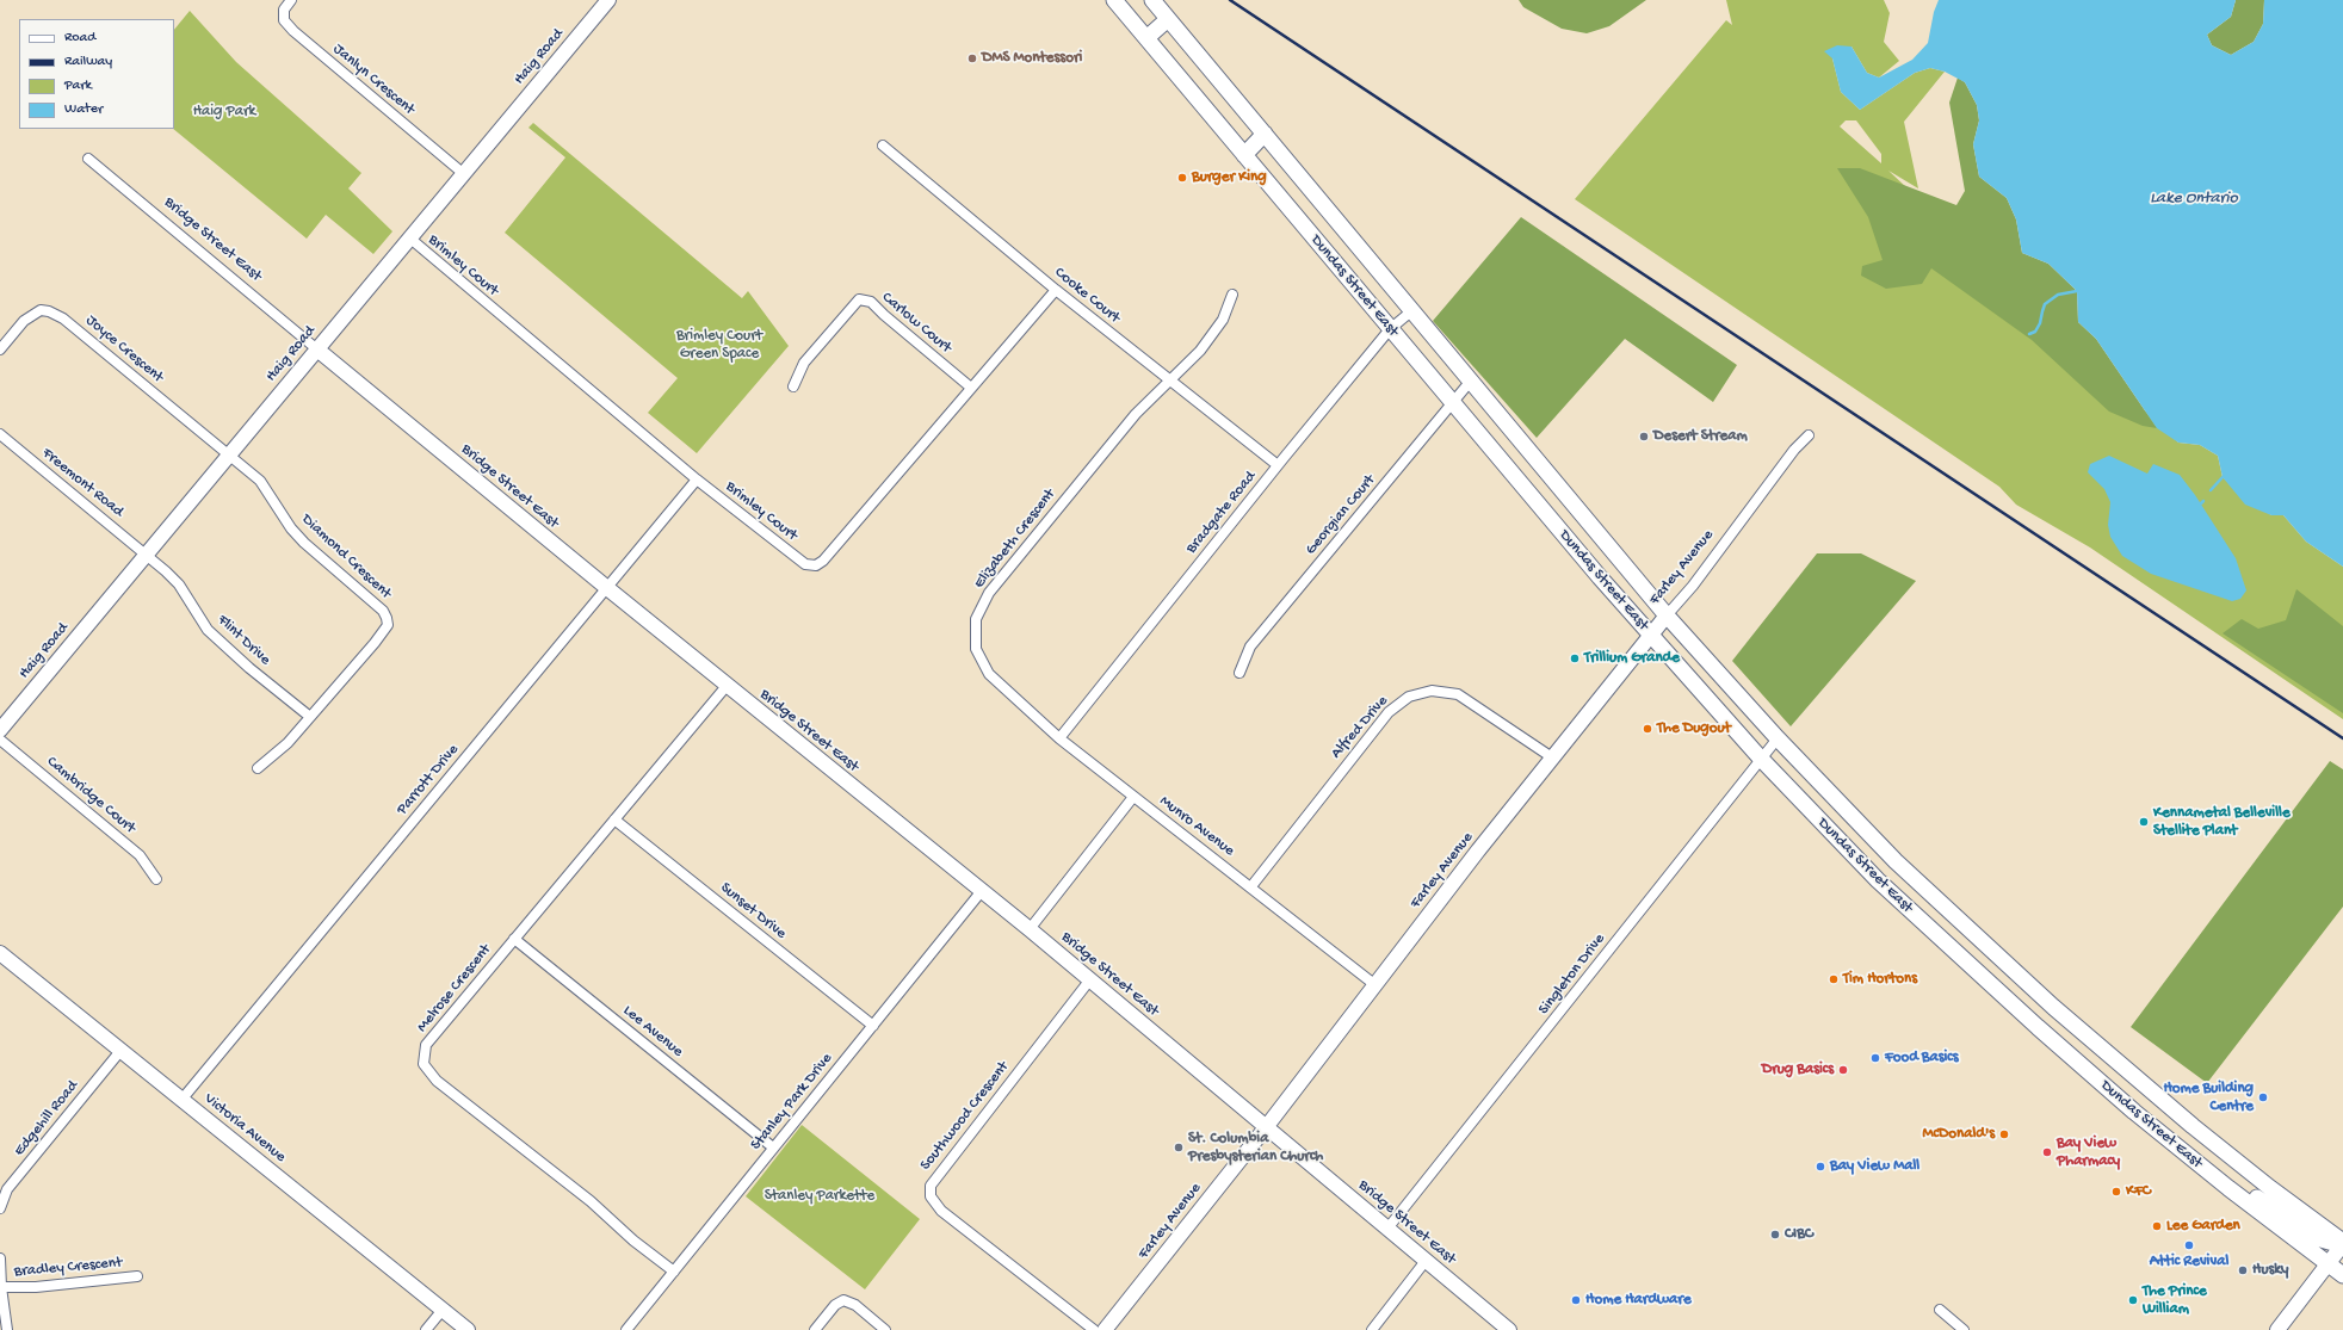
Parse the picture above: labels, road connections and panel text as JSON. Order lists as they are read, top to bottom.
{
  "streets": {
    "main road": ["Dundas Street East"],
    "street": [
      "Haig Road",
      "Janlyn Crescent",
      "Bridge Street East",
      "Brimley Court",
      "Cooke Court",
      "Carlow Court",
      "Joyce Crescent",
      "Freemont Road",
      "Bradgate Road",
      "Georgian Court",
      "Elizabeth Crescent",
      "Diamond Crescent",
      "Farley Avenue",
      "Flint Drive",
      "Alfred Drive",
      "Parrott Drive",
      "Cambridge Court",
      "Munro Avenue",
      "Sunset Drive",
      "Singleton Drive",
      "Melrose Crescent",
      "Lee Avenue",
      "Stanley Park Drive",
      "Southwood Crescent",
      "Edgehill Road",
      "Victoria Avenue",
      "Bradley Crescent"
    ]
  },
  "crossings": [
    ["Haig Road", "Janlyn Crescent"],
    ["Haig Road", "Bridge Street East"],
    ["Haig Road", "Brimley Court"],
    ["Haig Road", "Joyce Crescent"],
    ["Haig Road", "Freemont Road"],
    ["Haig Road", "Diamond Crescent"],
    ["Haig Road", "Flint Drive"],
    ["Bridge Street East", "Farley Avenue"],
    ["Bridge Street East", "Parrott Drive"],
    ["Bridge Street East", "Singleton Drive"],
    ["Bridge Street East", "Melrose Crescent"],
    ["Bridge Street East", "Stanley Park Drive"],
    ["Bridge Street East", "Southwood Crescent"],
    ["Brimley Court", "Cooke Court"],
    ["Brimley Court", "Carlow Court"],
    ["Brimley Court", "Parrott Drive"],
    ["Dundas Street East", "Bradgate Road"],
    ["Dundas Street East", "Georgian Court"],
    ["Dundas Street East", "Farley Avenue"],
    ["Dundas Street East", "Singleton Drive"],
    ["Cooke Court", "Bradgate Road"],
    ["Cooke Court", "Elizabeth Crescent"],
    ["Joyce Crescent", "Diamond Crescent"],
    ["Freemont Road", "Flint Drive"],
    ["Bradgate Road", "Elizabeth Crescent"],
    ["Elizabeth Crescent", "Munro Avenue"],
    ["Diamond Crescent", "Flint Drive"],
    ["Farley Avenue", "Alfred Drive"],
    ["Farley Avenue", "Munro Avenue"],
    ["Alfred Drive", "Munro Avenue"],
    ["Parrott Drive", "Victoria Avenue"],
    ["Sunset Drive", "Melrose Crescent"],
    ["Sunset Drive", "Stanley Park Drive"],
    ["Melrose Crescent", "Lee Avenue"],
    ["Melrose Crescent", "Stanley Park Drive"],
    ["Lee Avenue", "Stanley Park Drive"],
    ["Edgehill Road", "Victoria Avenue"]
  ],
  "water": ["Lake Ontario"],
  "parks": ["Haig Park", "Brimley Court Green Space", "Stanley Parkette"],
  "places": [
    "DMS Montessori",
    "Burger King",
    "Desert Stream",
    "Trillium Grande",
    "The Dugout",
    "Kennametal Belleville Stellite Plant",
    "Tim Hortons",
    "Food Basics",
    "Drug Basics",
    "Home Building Centre",
    "McDonald's",
    "St. Columbia Presbysterian Church",
    "Bay View Pharmacy",
    "Bay View Mall",
    "KFC",
    "Lee Garden",
    "CIBC",
    "Attic Revival",
    "Husky",
    "Home Hardware",
    "The Prince William"
  ],
  "legend": [
    "Road",
    "Railway",
    "Park",
    "Water"
  ]
}
